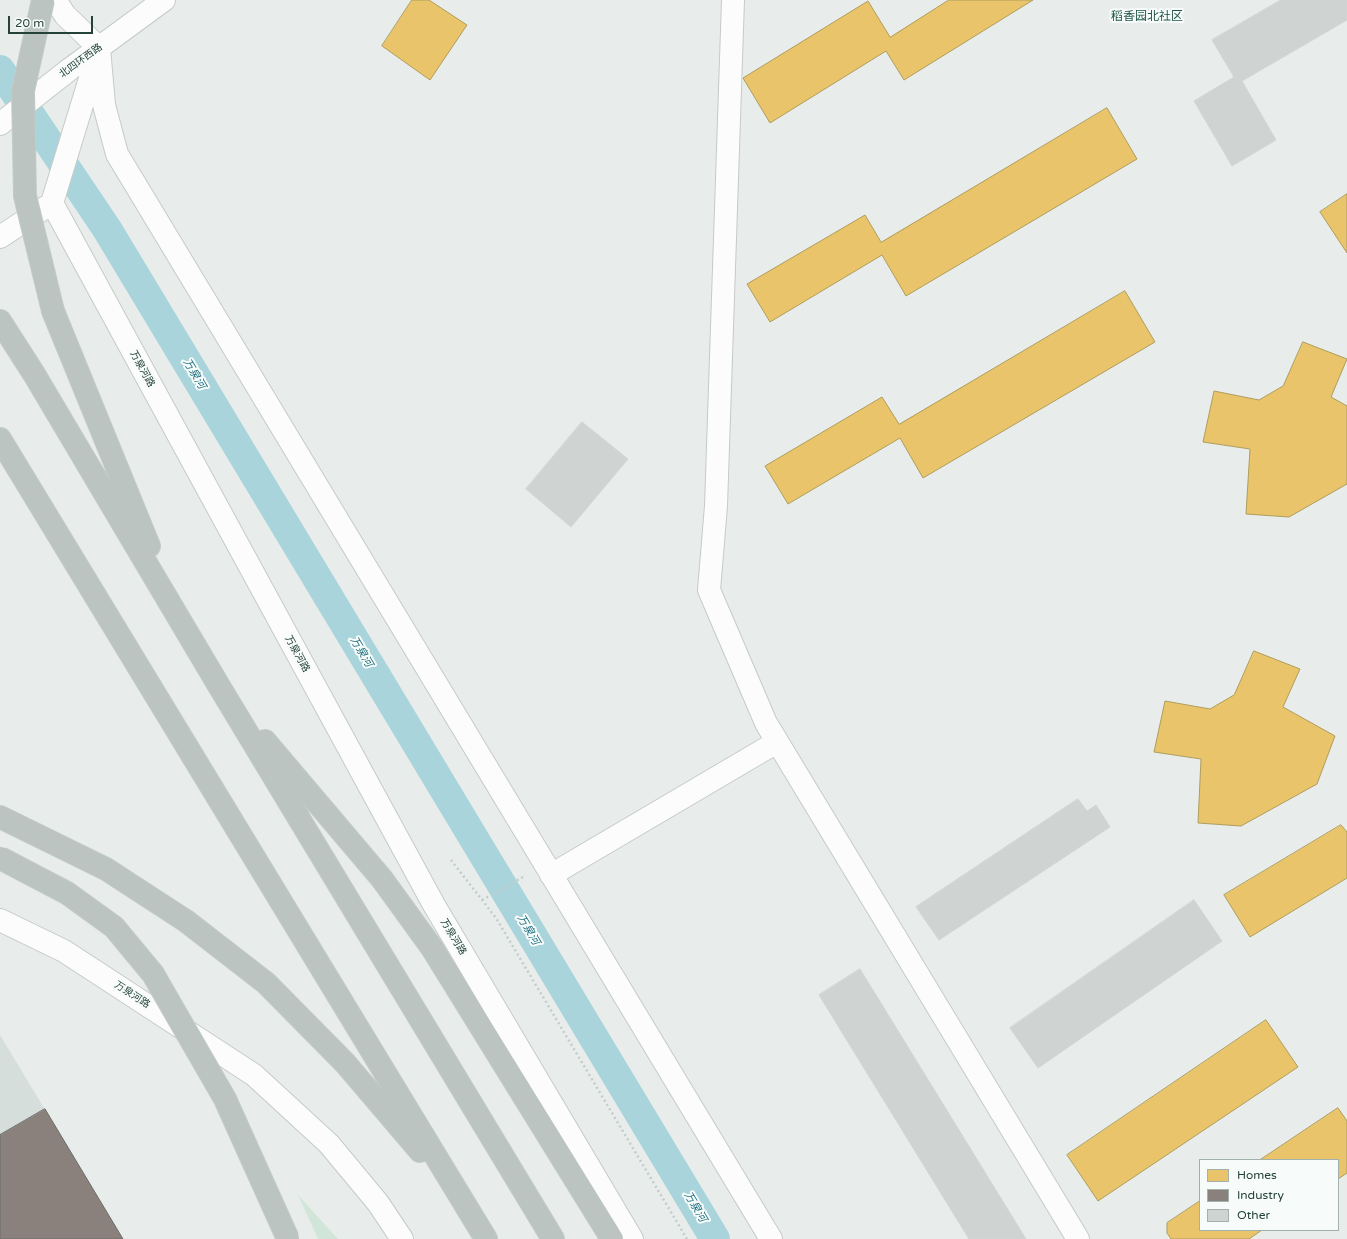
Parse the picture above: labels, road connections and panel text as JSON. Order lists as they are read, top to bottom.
{
  "streets": {
    "street": ["北四环西路", "万泉河路"]
  },
  "districts": ["稻香园北社区"],
  "water": ["万泉河"],
  "legend": ["Homes", "Industry", "Other"],
  "scale_bar": "20 m"
}
